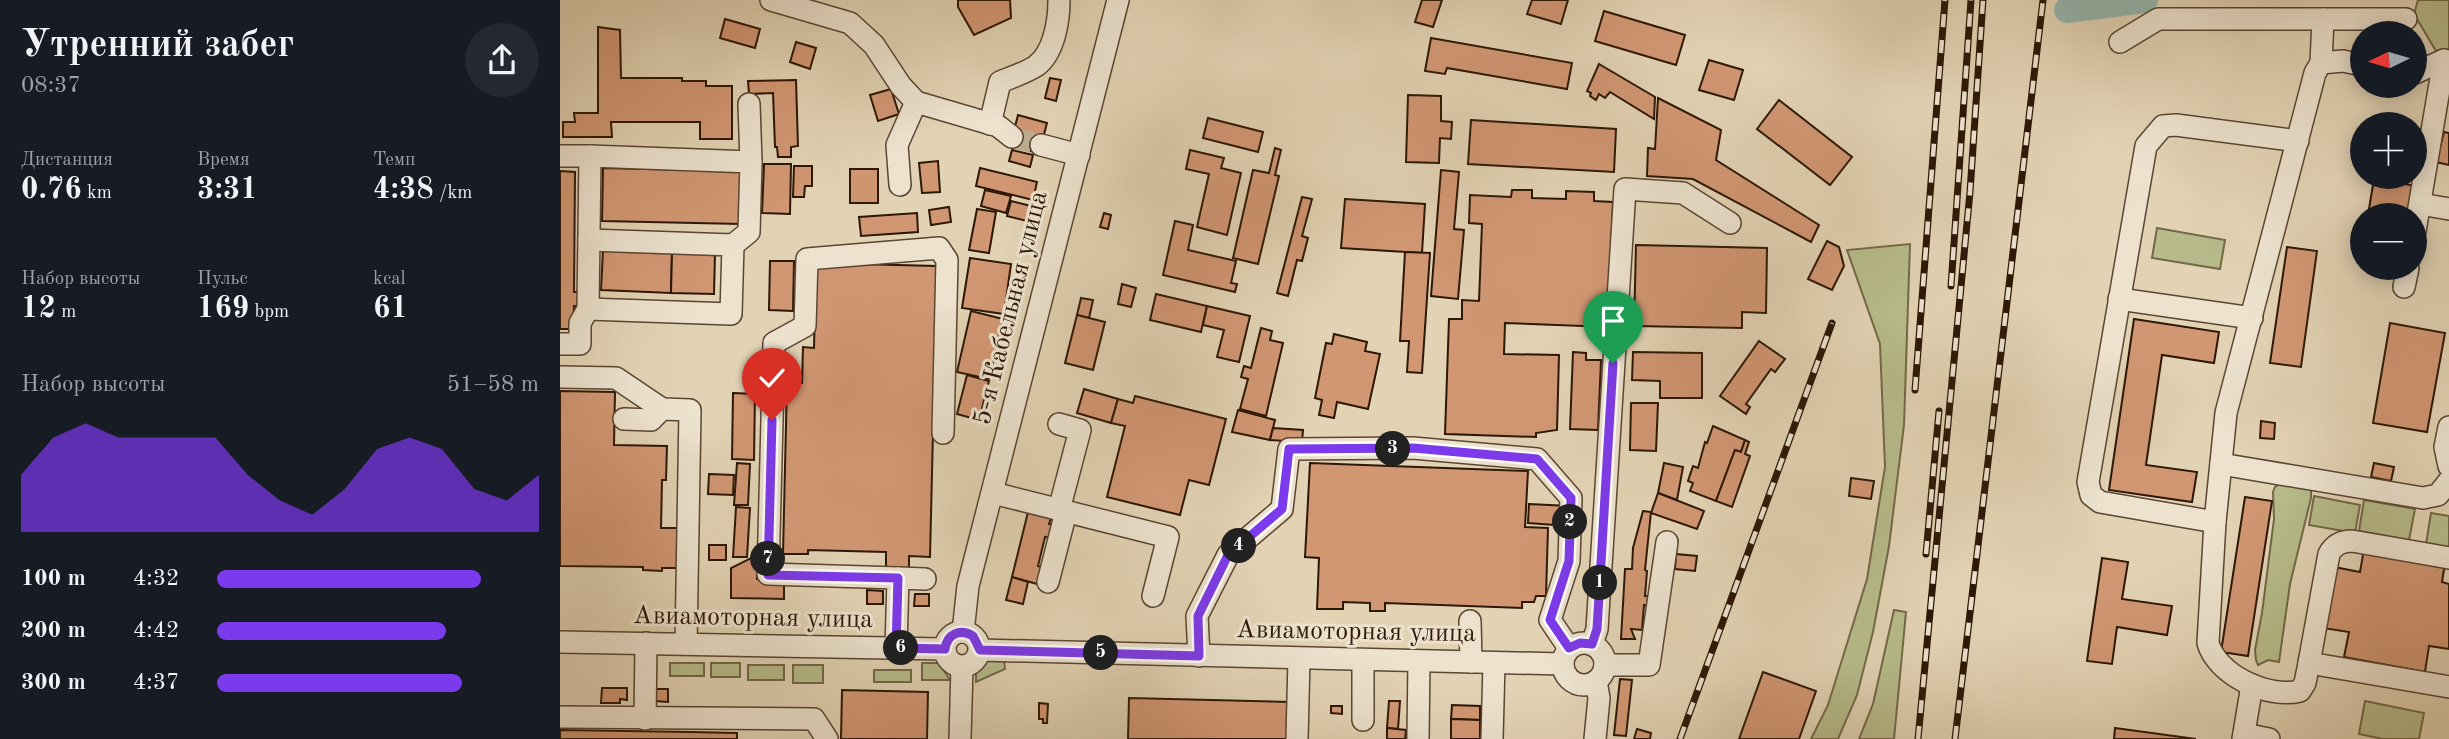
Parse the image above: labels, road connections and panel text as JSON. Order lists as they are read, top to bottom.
{
  "streets": {
    "street": ["5-я Кабельная улица", "Авиамоторная улица"]
  },
  "crossings": [
    ["5-я Кабельная улица", "Авиамоторная улица"]
  ],
  "north": "left",
  "page": {
    "heading": ["Утренний забег", "08:37"],
    "map_buttons": ["+", "−"],
    "stats": [
      ["Дистанция", "0.76 km"],
      ["Время", "3:31"],
      ["Темп", "4:38 /km"],
      ["Набор высоты", "12 m"],
      ["Пульс", "169 bpm"],
      ["kcal", "61"]
    ],
    "chart": ["Набор высоты", "51–58 m"],
    "pins": [
      "3",
      "2",
      "4",
      "7",
      "1",
      "6",
      "5"
    ],
    "list": [
      {
        "name": "100 m",
        "note": "4:32"
      },
      {
        "name": "200 m",
        "note": "4:42"
      },
      {
        "name": "300 m",
        "note": "4:37"
      }
    ]
  }
}
